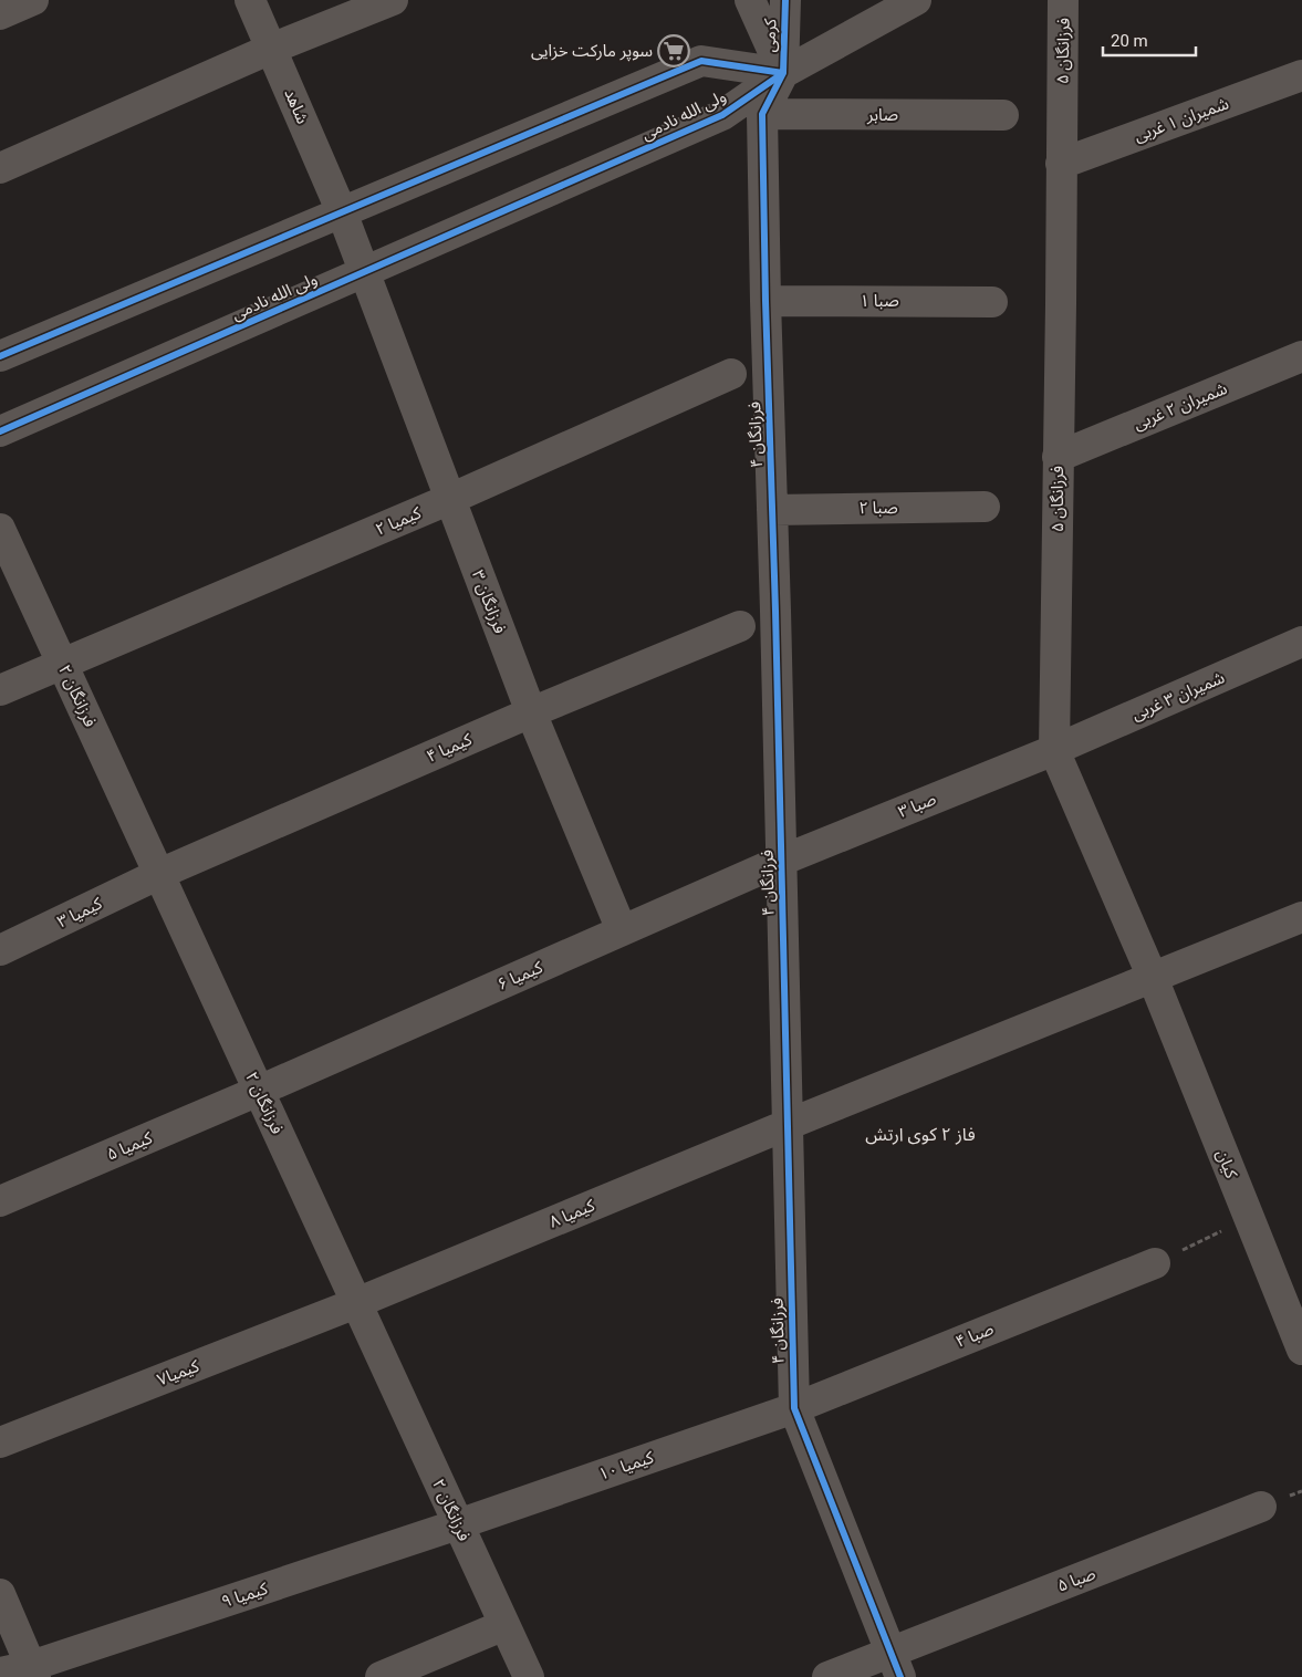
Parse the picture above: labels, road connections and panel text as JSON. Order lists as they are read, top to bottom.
{
  "streets": {
    "street": [
      "کرمی",
      "فرزانگان ۵",
      "شاهد",
      "ولی الله نادمی",
      "صابر",
      "شمیران ۱ غربی",
      "صبا ۱",
      "شمیران ۲ غربی",
      "فرزانگان ۴",
      "صبا ۲",
      "کیمیا ۲",
      "فرزانگان ۳",
      "فرزانگان ۲",
      "شمیران ۳ غربی",
      "کیمیا ۴",
      "صبا ۳",
      "کیمیا ۳",
      "کیمیا ۶",
      "کیمیا ۵",
      "کیان",
      "کیمیا ۸",
      "صبا ۴",
      "کیمیا۷",
      "کیمیا ۱۰",
      "صبا ۵",
      "کیمیا ۹"
    ]
  },
  "crossings": [
    ["کرمی", "ولی الله نادمی"],
    ["کرمی", "فرزانگان ۴"],
    ["فرزانگان ۵", "شمیران ۱ غربی"],
    ["فرزانگان ۵", "شمیران ۲ غربی"],
    ["فرزانگان ۵", "شمیران ۳ غربی"],
    ["فرزانگان ۵", "صبا ۳"],
    ["فرزانگان ۵", "کیان"],
    ["فرزانگان ۵", "کیمیا ۸"],
    ["شاهد", "ولی الله نادمی"],
    ["شاهد", "فرزانگان ۳"],
    ["ولی الله نادمی", "فرزانگان ۴"],
    ["ولی الله نادمی", "فرزانگان ۳"],
    ["صابر", "فرزانگان ۴"],
    ["صبا ۱", "فرزانگان ۴"],
    ["فرزانگان ۴", "صبا ۲"],
    ["فرزانگان ۴", "صبا ۳"],
    ["فرزانگان ۴", "کیمیا ۶"],
    ["فرزانگان ۴", "کیمیا ۸"],
    ["فرزانگان ۴", "صبا ۴"],
    ["فرزانگان ۴", "کیمیا ۱۰"],
    ["فرزانگان ۴", "صبا ۵"],
    ["کیمیا ۲", "فرزانگان ۳"],
    ["کیمیا ۲", "فرزانگان ۲"],
    ["فرزانگان ۳", "کیمیا ۴"],
    ["فرزانگان ۳", "کیمیا ۶"],
    ["فرزانگان ۲", "کیمیا ۴"],
    ["فرزانگان ۲", "کیمیا ۳"],
    ["فرزانگان ۲", "کیمیا ۶"],
    ["فرزانگان ۲", "کیمیا ۵"],
    ["فرزانگان ۲", "کیمیا ۸"],
    ["فرزانگان ۲", "کیمیا۷"],
    ["فرزانگان ۲", "کیمیا ۱۰"],
    ["فرزانگان ۲", "کیمیا ۹"],
    ["شمیران ۳ غربی", "صبا ۳"],
    ["کیمیا ۴", "کیمیا ۳"],
    ["صبا ۳", "کیمیا ۶"],
    ["کیمیا ۶", "کیمیا ۵"],
    ["کیان", "کیمیا ۸"],
    ["کیمیا ۸", "کیمیا۷"],
    ["صبا ۴", "کیمیا ۱۰"],
    ["کیمیا ۱۰", "کیمیا ۹"]
  ],
  "districts": ["فاز ۲ کوی ارتش"],
  "places": {
    "supermarket": ["سوپر مارکت خزایی"]
  },
  "scale_bar": "20 m"
}
